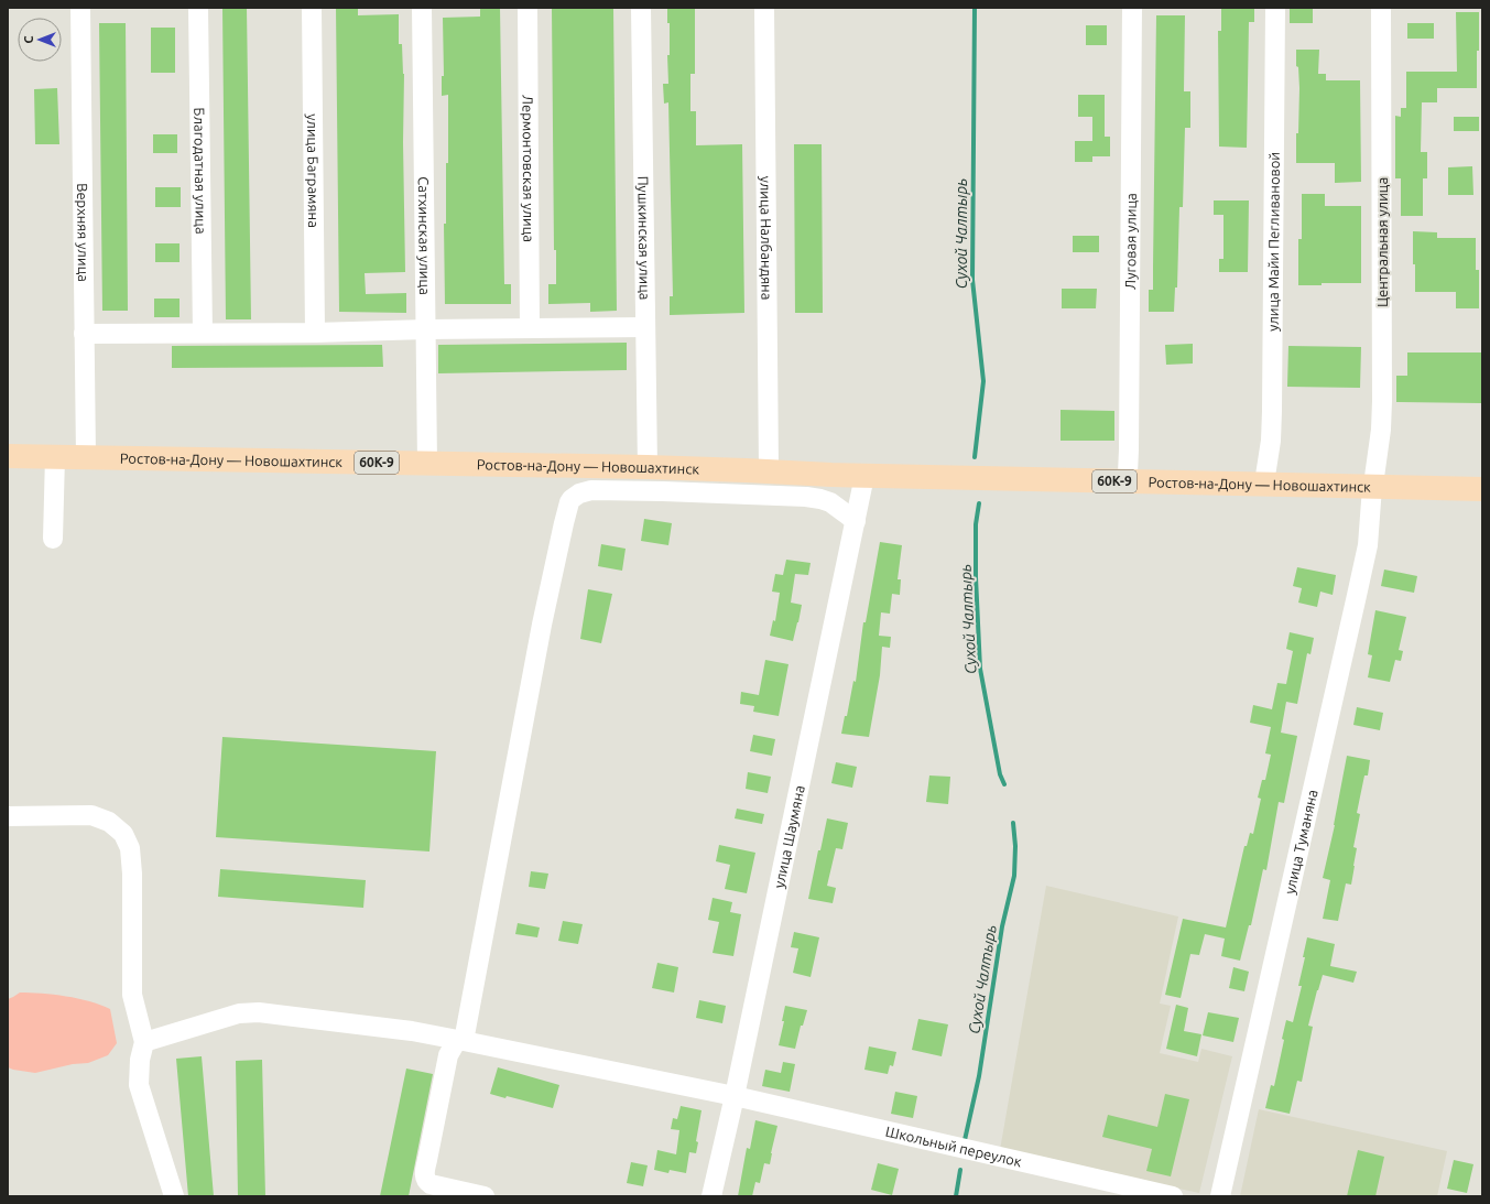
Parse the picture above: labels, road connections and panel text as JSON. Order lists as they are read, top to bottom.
{
  "streets": {
    "main road": ["Ростов-на-Дону — Новошахтинск", "60К-9"],
    "street": [
      "Лермонтовская улица",
      "Благодатная улица",
      "улица Баграмяна",
      "Верхняя улица",
      "Сатхинская улица",
      "Пушкинская улица",
      "улица Налбандяна",
      "Луговая улица",
      "улица Майи Пегливановой",
      "Центральная улица",
      "улица Шаумяна",
      "улица Туманяна",
      "Школьный переулок"
    ]
  },
  "crossings": [
    ["Верхняя улица", "Ростов-на-Дону — Новошахтинск"],
    ["Сатхинская улица", "Ростов-на-Дону — Новошахтинск"],
    ["Пушкинская улица", "Ростов-на-Дону — Новошахтинск"],
    ["улица Налбандяна", "Ростов-на-Дону — Новошахтинск"],
    ["Луговая улица", "Ростов-на-Дону — Новошахтинск"],
    ["улица Майи Пегливановой", "Ростов-на-Дону — Новошахтинск"],
    ["Центральная улица", "Ростов-на-Дону — Новошахтинск"],
    ["Центральная улица", "улица Туманяна"],
    ["Ростов-на-Дону — Новошахтинск", "улица Шаумяна"],
    ["Ростов-на-Дону — Новошахтинск", "улица Туманяна"],
    ["улица Шаумяна", "Школьный переулок"]
  ],
  "water": ["Сухой Чалтырь"],
  "north": "left"
}
